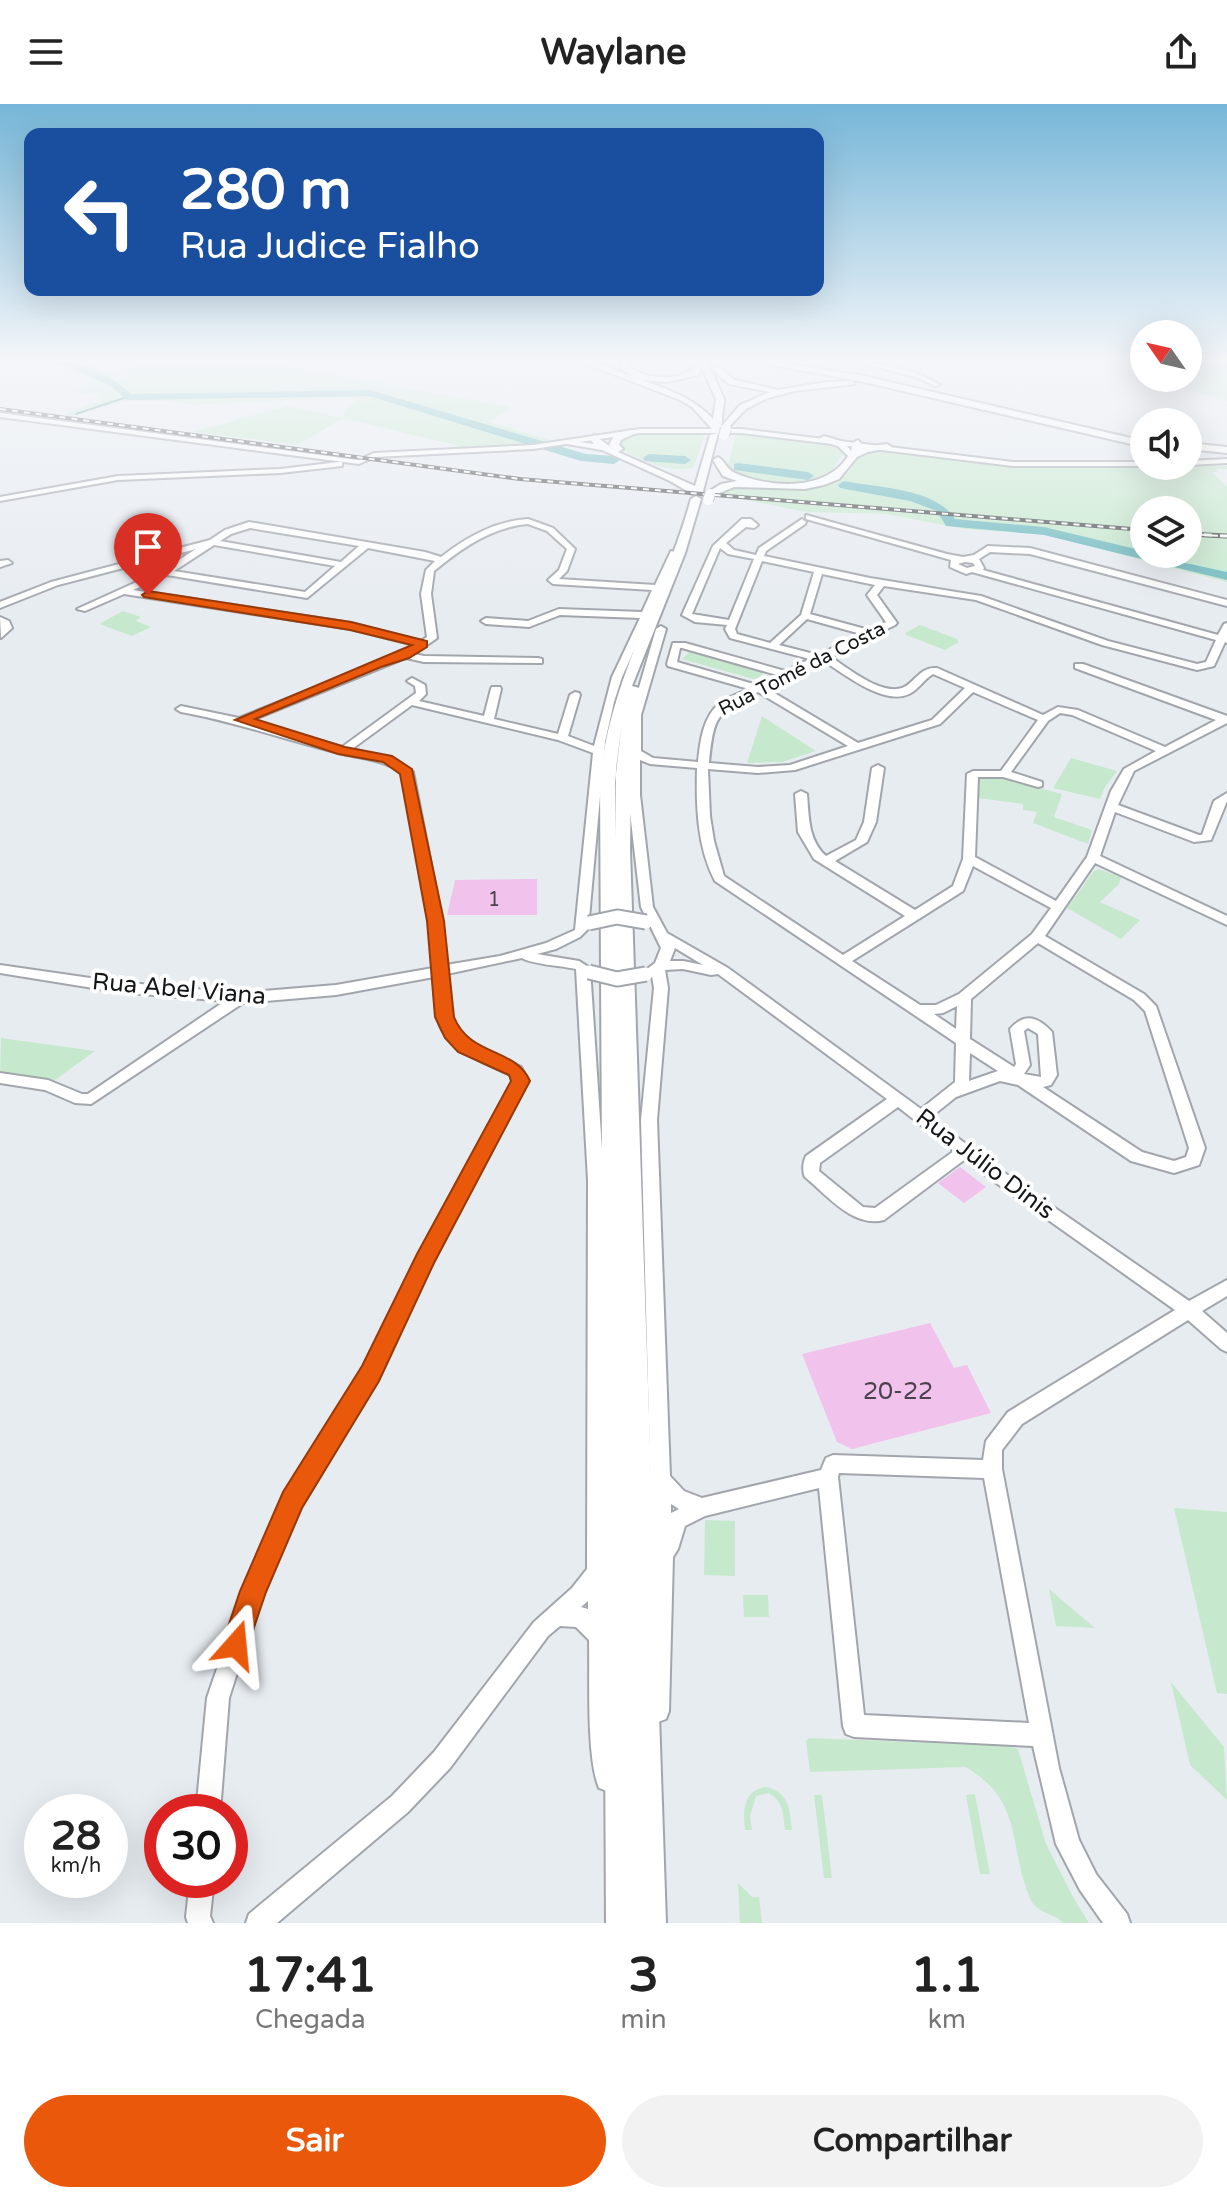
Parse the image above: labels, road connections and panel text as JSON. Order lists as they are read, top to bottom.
{
  "streets": {
    "street": ["Rua Tomé da Costa", "Rua Abel Viana", "Rua Júlio Dinis"]
  },
  "crossings": [
    ["Rua Abel Viana", "Rua Júlio Dinis"]
  ],
  "house_numbers": ["1", "20-22"],
  "north": "top left",
  "page": {
    "header": "Waylane",
    "turn": ["280 m", "Rua Judice Fialho"],
    "speed": "28 km/h",
    "limit": "30",
    "eta": [
      "17:41",
      "Chegada",
      "3",
      "min",
      "1.1",
      "km"
    ],
    "buttons": ["Sair", "Compartilhar"]
  }
}
